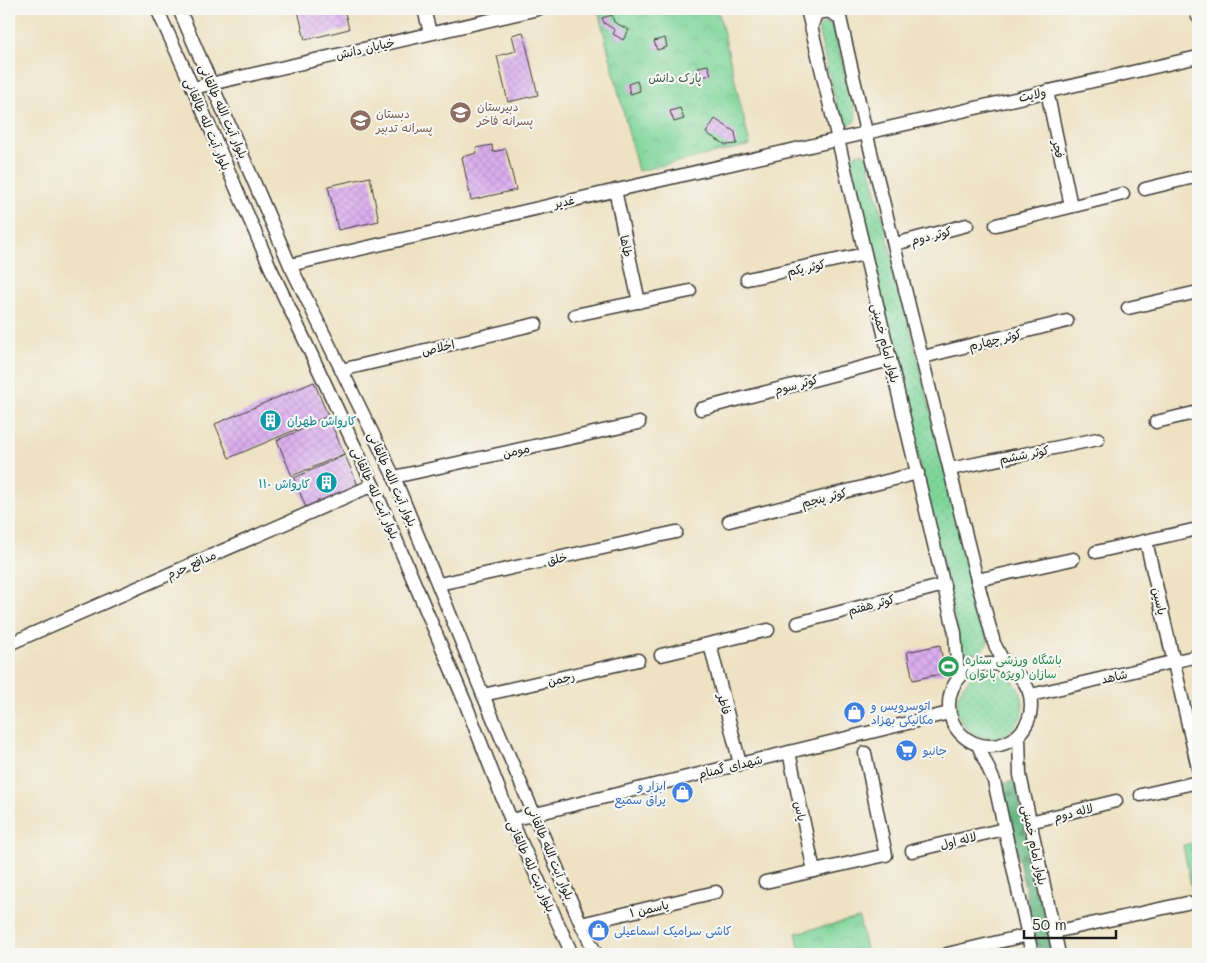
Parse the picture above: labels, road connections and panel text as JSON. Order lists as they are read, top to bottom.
{
  "streets": {
    "street": [
      "خیابان دانش",
      "ولایت",
      "بلوار آیت الله طالقانی",
      "بلوار آیت لله طالقانی",
      "فجر",
      "غدیر",
      "کوثر دوم",
      "طاها",
      "کوثر یکم",
      "کوثر چهارم",
      "بلوار امام خمینی",
      "اخلاص",
      "کوثر سوم",
      "مومن",
      "کوثر ششم",
      "کوثر پنجم",
      "خلق",
      "مدافع حرم",
      "یاسین",
      "کوثر هفتم",
      "شاهد",
      "رحمن",
      "فاطر",
      "شهدای گمنام",
      "یاس",
      "لاله دوم",
      "لاله اول",
      "یاسمن ۱"
    ]
  },
  "crossings": [
    ["خیابان دانش", "بلوار آیت الله طالقانی"],
    ["خیابان دانش", "بلوار آیت لله طالقانی"],
    ["ولایت", "فجر"],
    ["ولایت", "غدیر"],
    ["ولایت", "بلوار امام خمینی"],
    ["بلوار آیت الله طالقانی", "غدیر"],
    ["بلوار آیت الله طالقانی", "اخلاص"],
    ["بلوار آیت الله طالقانی", "مومن"],
    ["بلوار آیت الله طالقانی", "خلق"],
    ["بلوار آیت الله طالقانی", "رحمن"],
    ["بلوار آیت الله طالقانی", "شهدای گمنام"],
    ["بلوار آیت الله طالقانی", "یاسمن ۱"],
    ["بلوار آیت لله طالقانی", "مدافع حرم"],
    ["بلوار آیت لله طالقانی", "شهدای گمنام"],
    ["غدیر", "طاها"],
    ["غدیر", "بلوار امام خمینی"],
    ["کوثر یکم", "بلوار امام خمینی"],
    ["بلوار امام خمینی", "کوثر سوم"],
    ["بلوار امام خمینی", "کوثر پنجم"],
    ["بلوار امام خمینی", "کوثر هفتم"],
    ["بلوار امام خمینی", "شاهد"],
    ["بلوار امام خمینی", "شهدای گمنام"],
    ["بلوار امام خمینی", "لاله دوم"],
    ["یاسین", "شاهد"],
    ["شاهد", "شهدای گمنام"],
    ["فاطر", "شهدای گمنام"],
    ["شهدای گمنام", "یاس"]
  ],
  "parks": ["پارک دانش"],
  "places": {
    "school or university": ["دبیرستان پسرانه فاخر", "دبستان پسرانه تدبیر"],
    "building": ["کارواش طهران", "کارواش ۱۱۰"],
    "sports": ["باشگاه ورزشی ستاره سازان (ویژه بانوان)"],
    "shop": ["اتوسرویس و مکانیکی بهزاد", "ابزار و يراق سميع", "کاشی سرامیک اسماعیلی"],
    "supermarket": ["جانبو"]
  },
  "scale_bar": "50 m"
}
